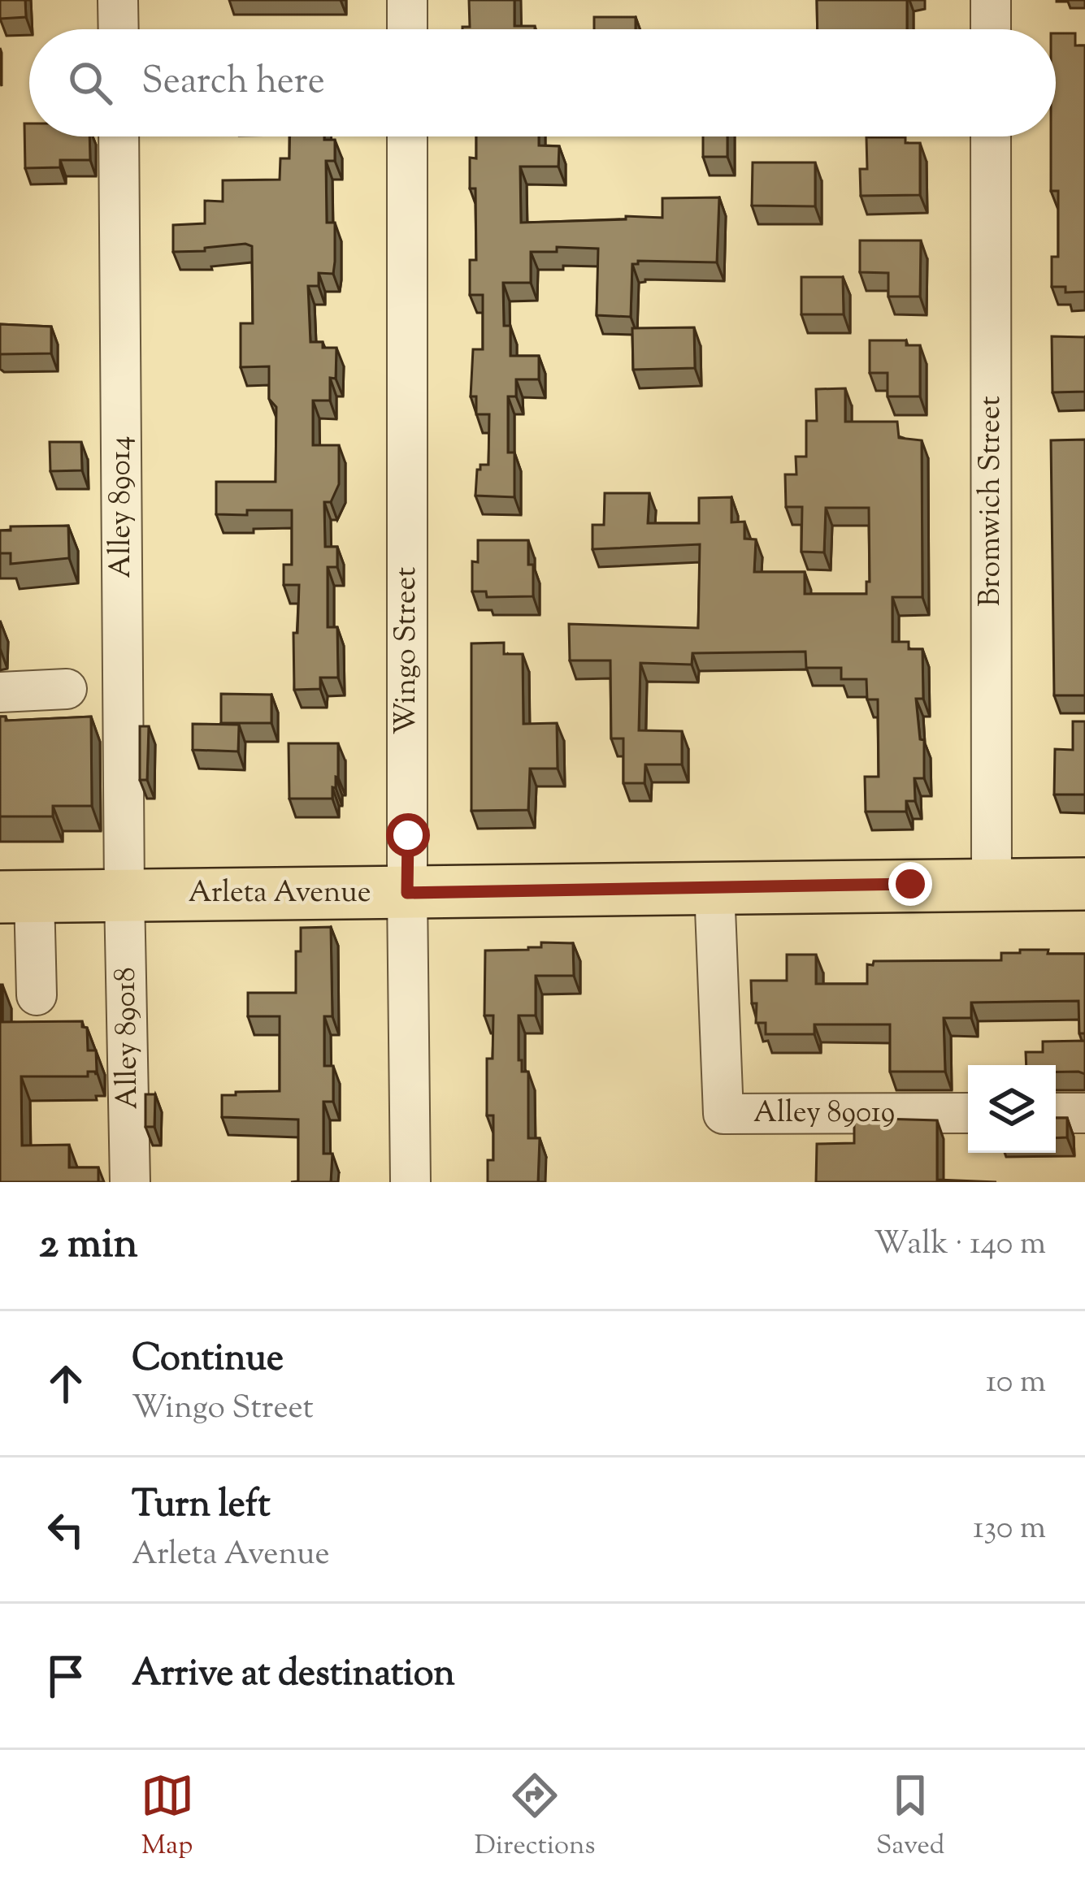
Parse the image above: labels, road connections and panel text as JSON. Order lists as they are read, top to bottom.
{
  "streets": {
    "main road": ["Arleta Avenue"],
    "street": [
      "Bromwich Street",
      "Alley 89014",
      "Wingo Street",
      "Alley 89018",
      "Alley 89019"
    ]
  },
  "crossings": [
    ["Bromwich Street", "Arleta Avenue"],
    ["Alley 89014", "Arleta Avenue"],
    ["Alley 89014", "Alley 89018"],
    ["Wingo Street", "Arleta Avenue"],
    ["Arleta Avenue", "Alley 89018"],
    ["Arleta Avenue", "Alley 89019"]
  ],
  "page": {
    "search": "Search here",
    "heading": ["2 min", "Walk · 140 m"],
    "list": [
      ["Continue", "Wingo Street", "10 m"],
      ["Turn left", "Arleta Avenue", "130 m"],
      "Arrive at destination"
    ],
    "nav": ["Map", "Directions", "Saved"]
  }
}
